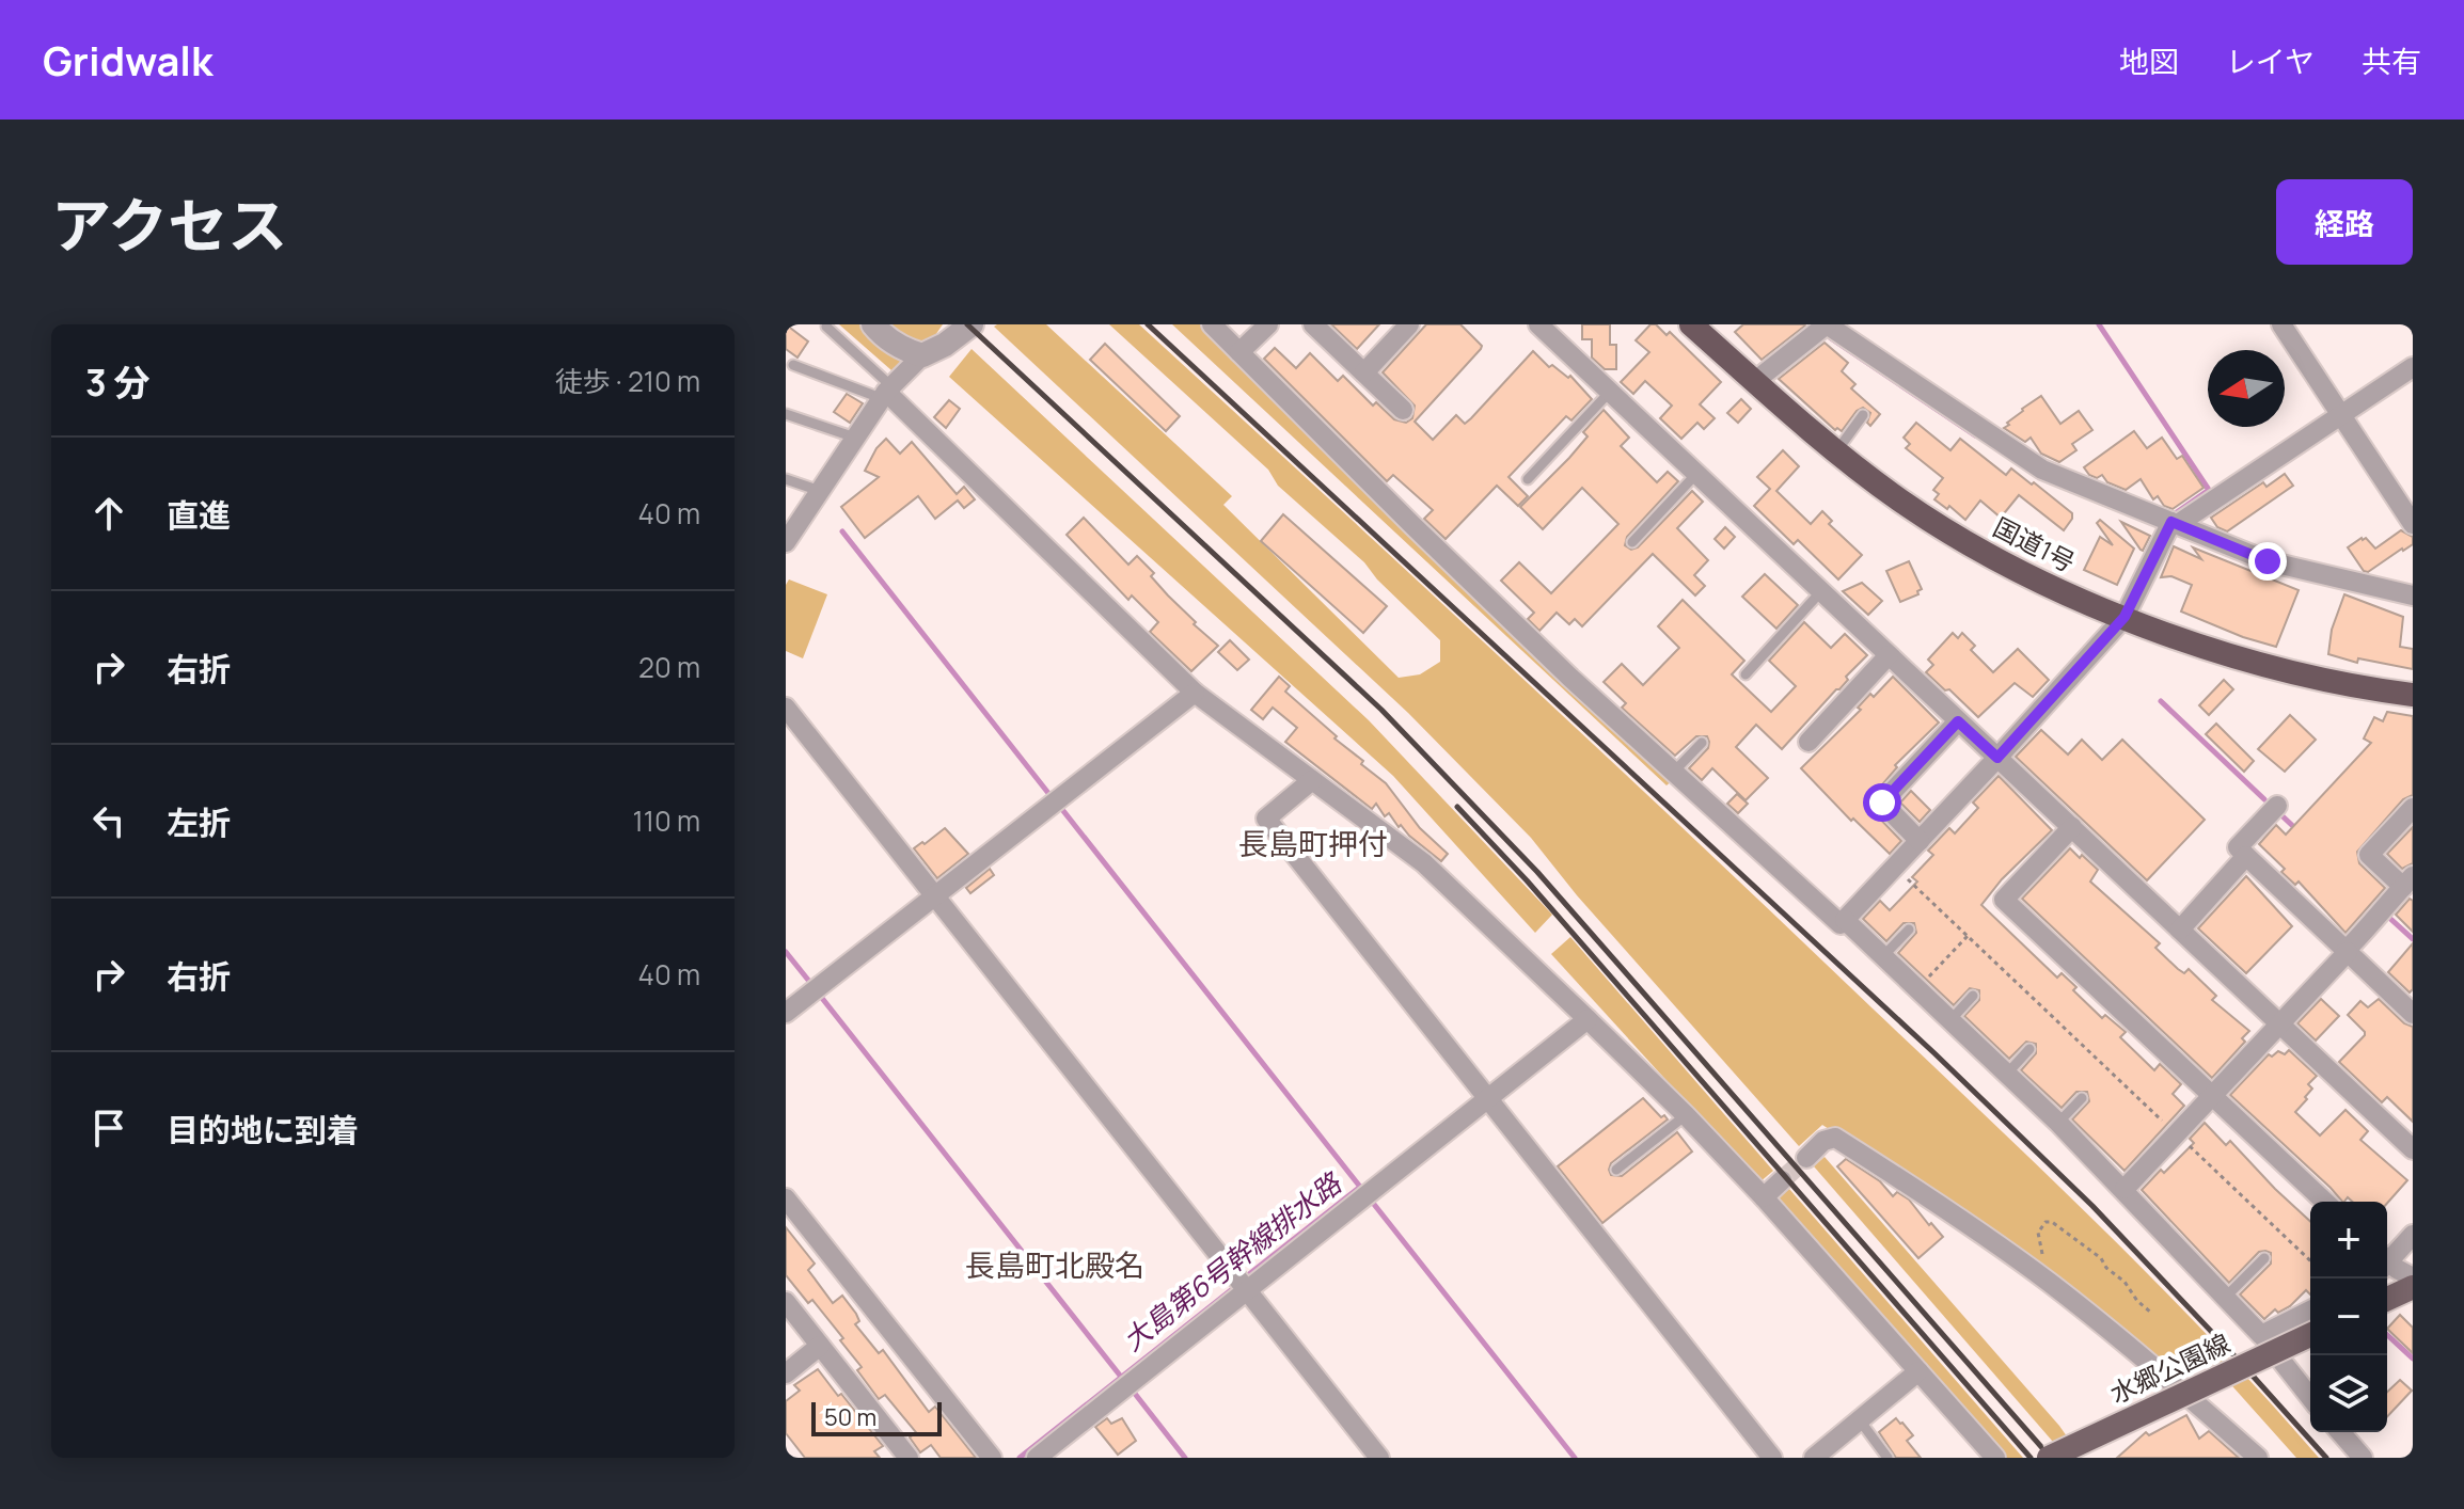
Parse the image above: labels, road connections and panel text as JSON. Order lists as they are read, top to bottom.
{
  "streets": {
    "highway": ["国道1号"],
    "main road": ["水郷公園線"]
  },
  "districts": ["長島町押付", "長島町北殿名"],
  "water": ["大島第6号幹線排水路"],
  "scale_bar": "50 m",
  "north": "left",
  "page": {
    "header": "Gridwalk",
    "nav": ["地図", "レイヤ", "共有"],
    "title": "アクセス",
    "buttons": "経路",
    "heading": ["3 分", "徒歩 · 210 m"],
    "list": [
      ["直進", "40 m"],
      ["右折", "20 m"],
      ["左折", "110 m"],
      ["右折", "40 m"],
      "目的地に到着"
    ],
    "map_buttons": ["+", "−"],
    "scale": "50 m"
  }
}
